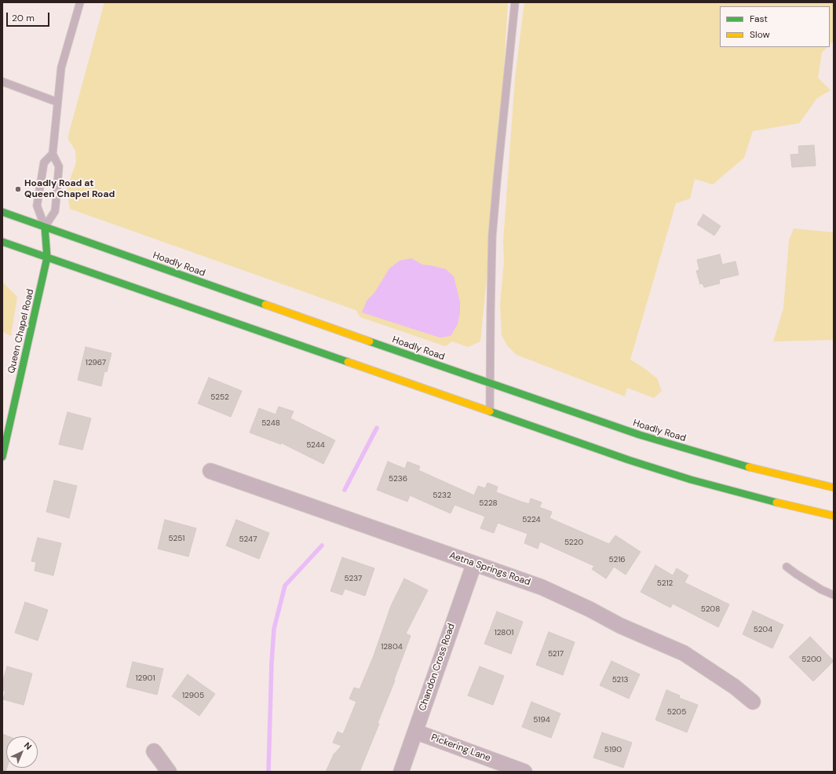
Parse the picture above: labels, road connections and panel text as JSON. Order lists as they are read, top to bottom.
{
  "streets": {
    "main road": ["Hoadly Road", "Queen Chapel Road"],
    "street": ["Aetna Springs Road", "Chandon Cross Road", "Pickering Lane"]
  },
  "crossings": [
    ["Hoadly Road", "Queen Chapel Road"],
    ["Aetna Springs Road", "Chandon Cross Road"],
    ["Chandon Cross Road", "Pickering Lane"]
  ],
  "places": ["Hoadly Road at Queen Chapel Road"],
  "house_numbers": [
    "12967",
    "5252",
    "5248",
    "5244",
    "5236",
    "5232",
    "5228",
    "5224",
    "5251",
    "5247",
    "5220",
    "5216",
    "5237",
    "5212",
    "5208",
    "5204",
    "12801",
    "12804",
    "5217",
    "5200",
    "12901",
    "5213",
    "12905",
    "5205",
    "5194",
    "5190"
  ],
  "legend": ["Fast", "Slow"],
  "scale_bar": "20 m",
  "north": "top right"
}
